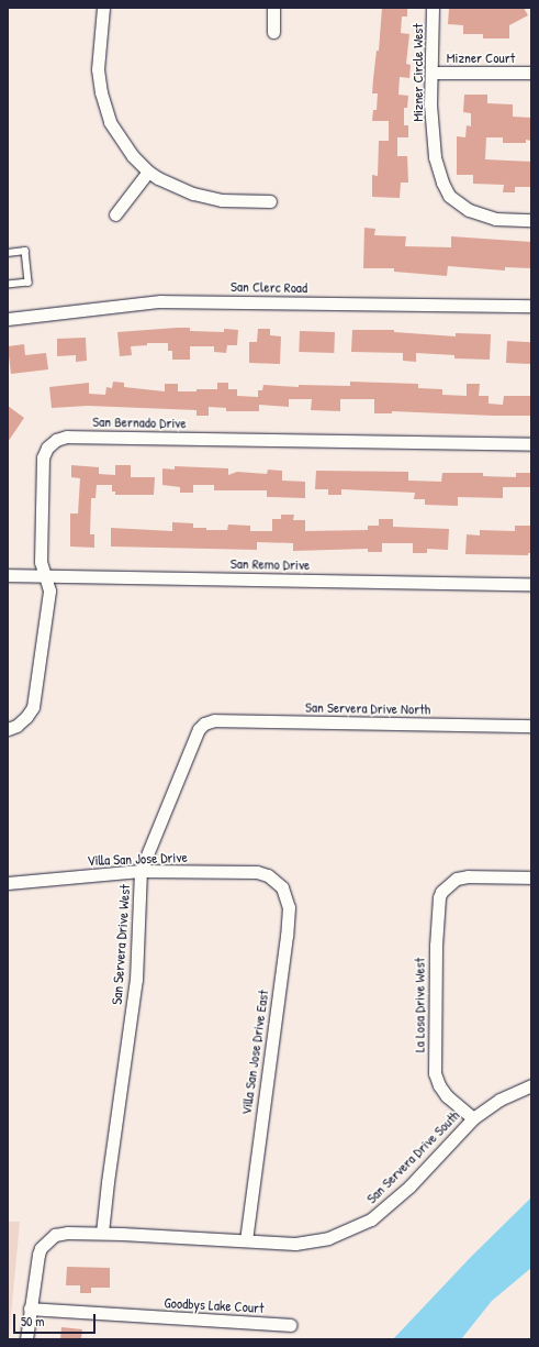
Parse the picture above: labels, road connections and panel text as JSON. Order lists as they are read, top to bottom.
{
  "streets": {
    "street": [
      "Mizner Court",
      "Mizner Circle West",
      "San Clerc Road",
      "San Bernado Drive",
      "San Remo Drive",
      "San Servera Drive North",
      "Villa San Jose Drive",
      "San Servera Drive West",
      "La Losa Drive West",
      "Villa San Jose Drive East",
      "San Servera Drive South",
      "Goodbys Lake Court"
    ]
  },
  "crossings": [
    ["Mizner Court", "Mizner Circle West"],
    ["San Bernado Drive", "San Remo Drive"],
    ["San Servera Drive North", "San Servera Drive West"],
    ["Villa San Jose Drive", "San Servera Drive West"],
    ["Villa San Jose Drive", "Villa San Jose Drive East"],
    ["San Servera Drive West", "San Servera Drive South"],
    ["La Losa Drive West", "San Servera Drive South"],
    ["Villa San Jose Drive East", "San Servera Drive South"],
    ["San Servera Drive South", "Goodbys Lake Court"]
  ],
  "scale_bar": "50 m"
}
